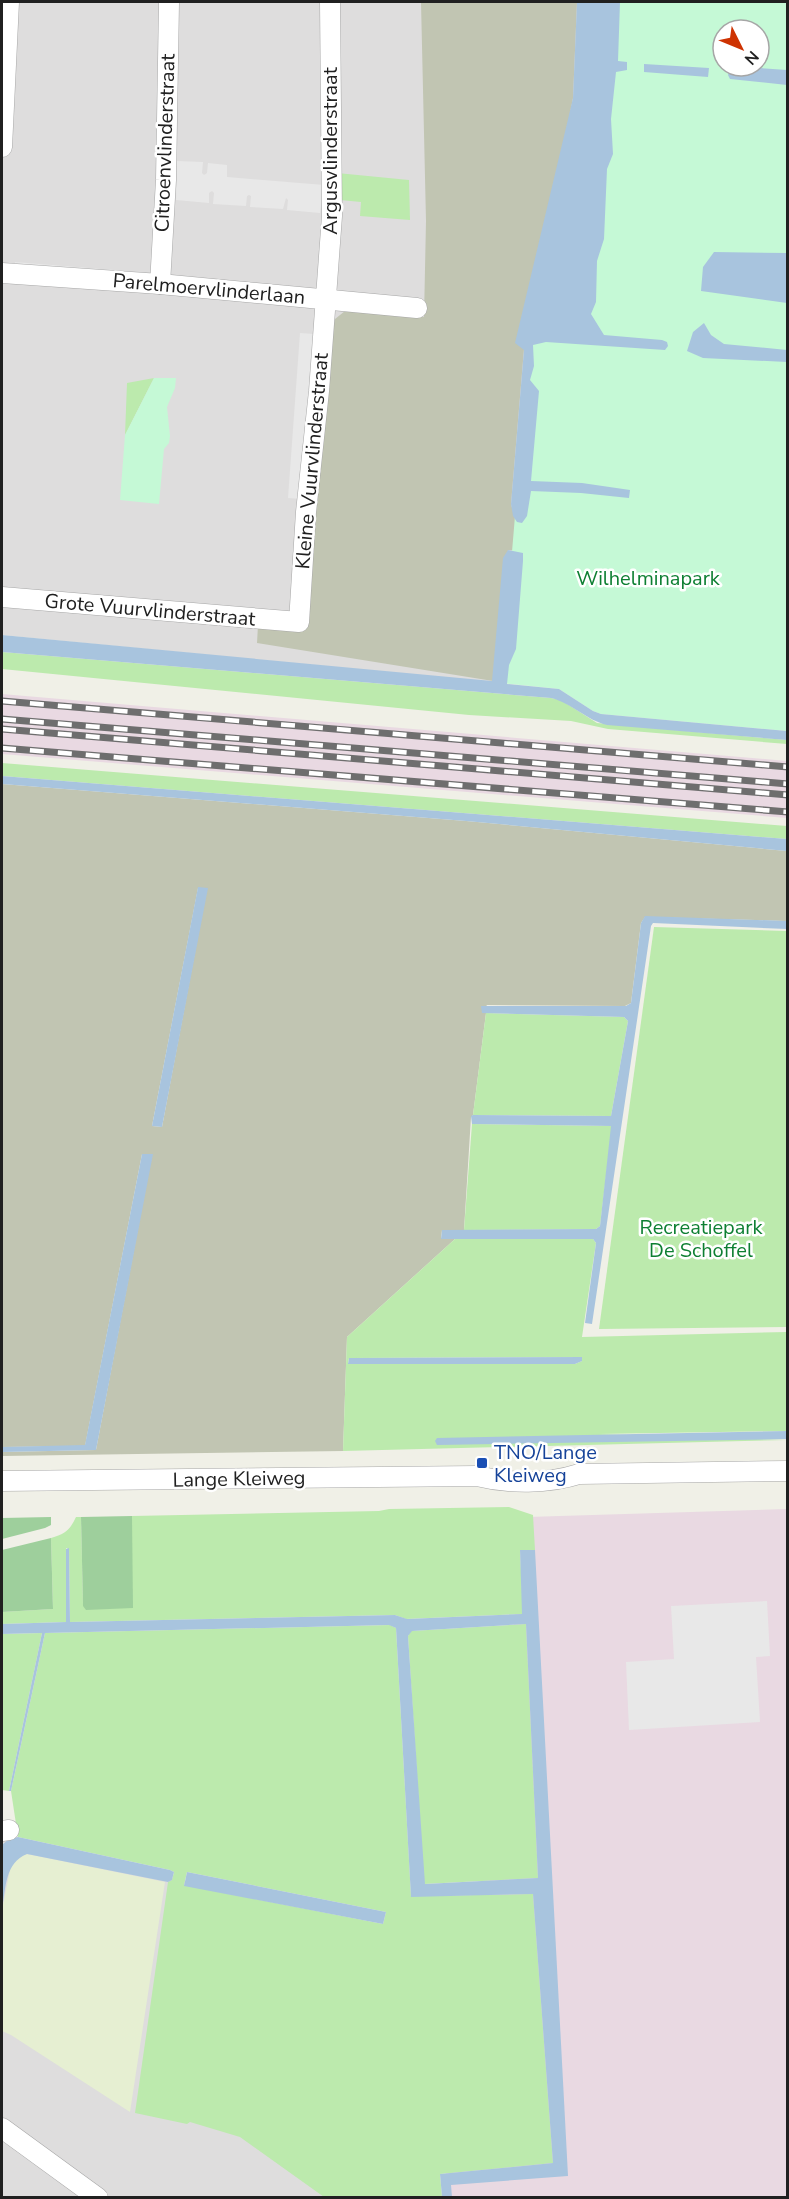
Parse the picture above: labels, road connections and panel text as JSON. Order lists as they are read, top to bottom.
{
  "streets": {
    "street": [
      "Citroenvlinderstraat",
      "Argusvlinderstraat",
      "Parelmoervlinderlaan",
      "Kleine Vuurvlinderstraat",
      "Grote Vuurvlinderstraat",
      "Lange Kleiweg"
    ]
  },
  "crossings": [
    ["Citroenvlinderstraat", "Parelmoervlinderlaan"],
    ["Argusvlinderstraat", "Parelmoervlinderlaan"],
    ["Argusvlinderstraat", "Kleine Vuurvlinderstraat"],
    ["Parelmoervlinderlaan", "Kleine Vuurvlinderstraat"],
    ["Kleine Vuurvlinderstraat", "Grote Vuurvlinderstraat"]
  ],
  "parks": ["Wilhelminapark", "Recreatiepark De Schoffel"],
  "places": {
    "transit": ["TNO/Lange Kleiweg"]
  },
  "north": "bottom right"
}
